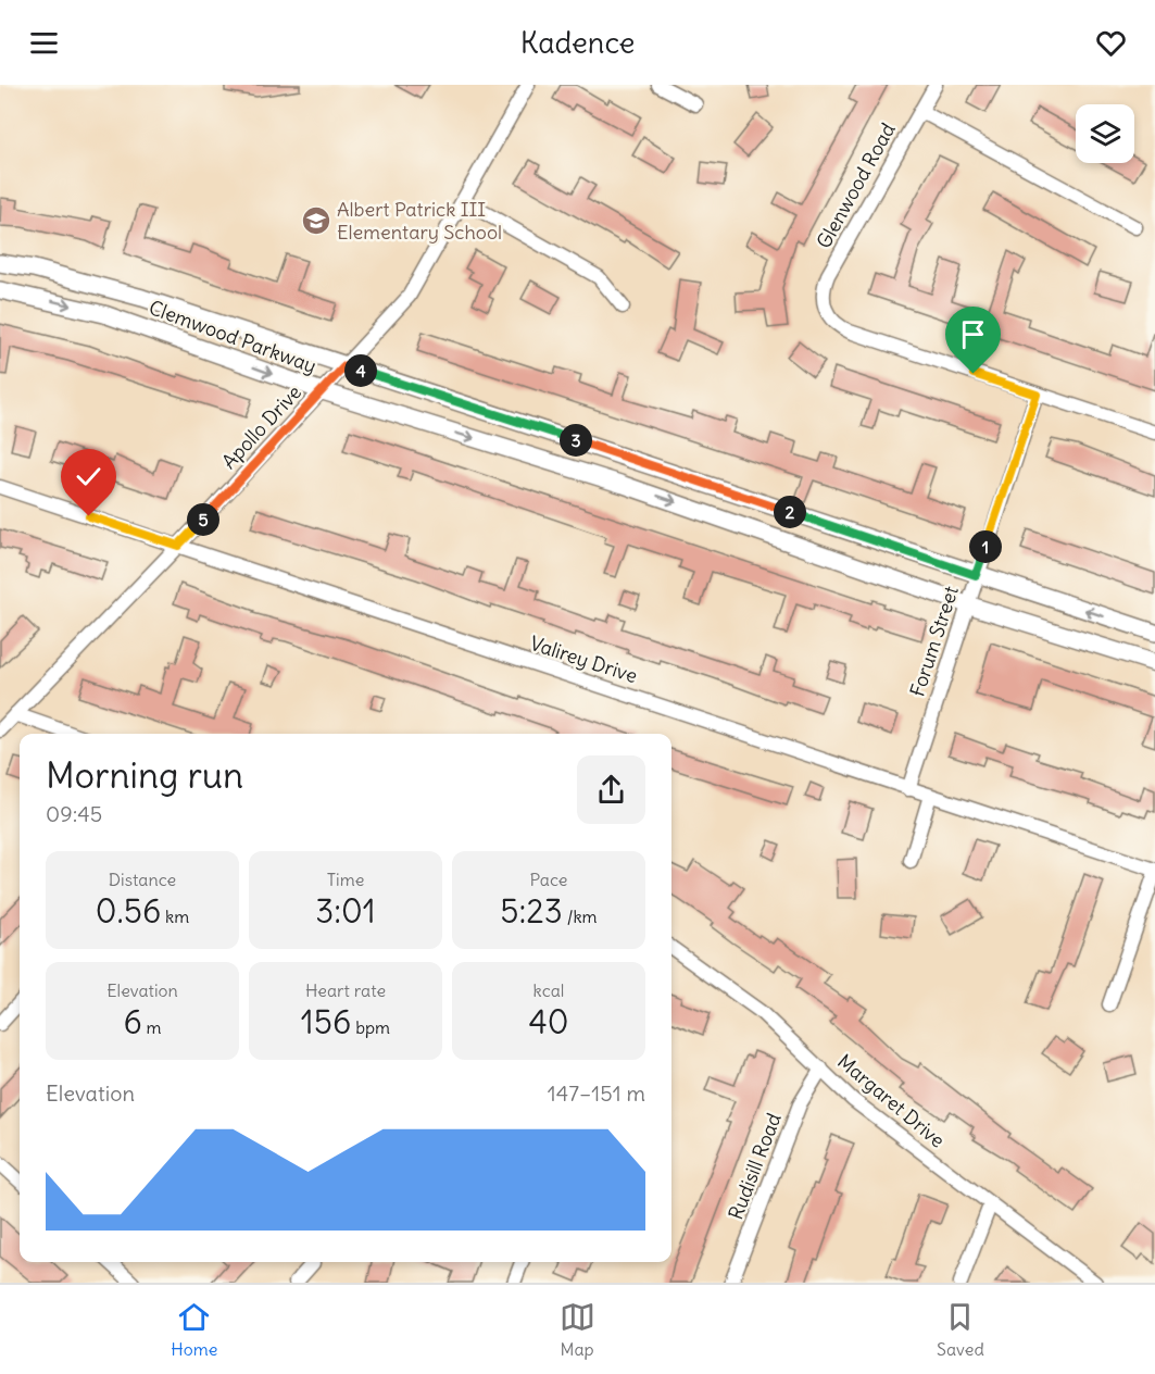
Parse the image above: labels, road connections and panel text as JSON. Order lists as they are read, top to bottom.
{
  "streets": {
    "street": [
      "Glenwood Road",
      "Clemwood Parkway",
      "Apollo Drive",
      "Forum Street",
      "Valirey Drive",
      "Margaret Drive",
      "Rudisill Road"
    ]
  },
  "crossings": [
    ["Glenwood Road", "Forum Street"],
    ["Clemwood Parkway", "Apollo Drive"],
    ["Clemwood Parkway", "Forum Street"],
    ["Apollo Drive", "Valirey Drive"],
    ["Forum Street", "Valirey Drive"],
    ["Margaret Drive", "Rudisill Road"]
  ],
  "places": {
    "school or university": ["Albert Patrick III Elementary School"]
  },
  "page": {
    "header": "Kadence",
    "pins": [
      "4",
      "3",
      "2",
      "5",
      "1"
    ],
    "heading": ["Morning run", "09:45"],
    "stats": [
      ["Distance", "0.56 km"],
      ["Time", "3:01"],
      ["Pace", "5:23 /km"],
      ["Elevation", "6 m"],
      ["Heart rate", "156 bpm"],
      ["kcal", "40"]
    ],
    "chart": ["Elevation", "147–151 m"],
    "tabs": ["Home", "Map", "Saved"]
  }
}
